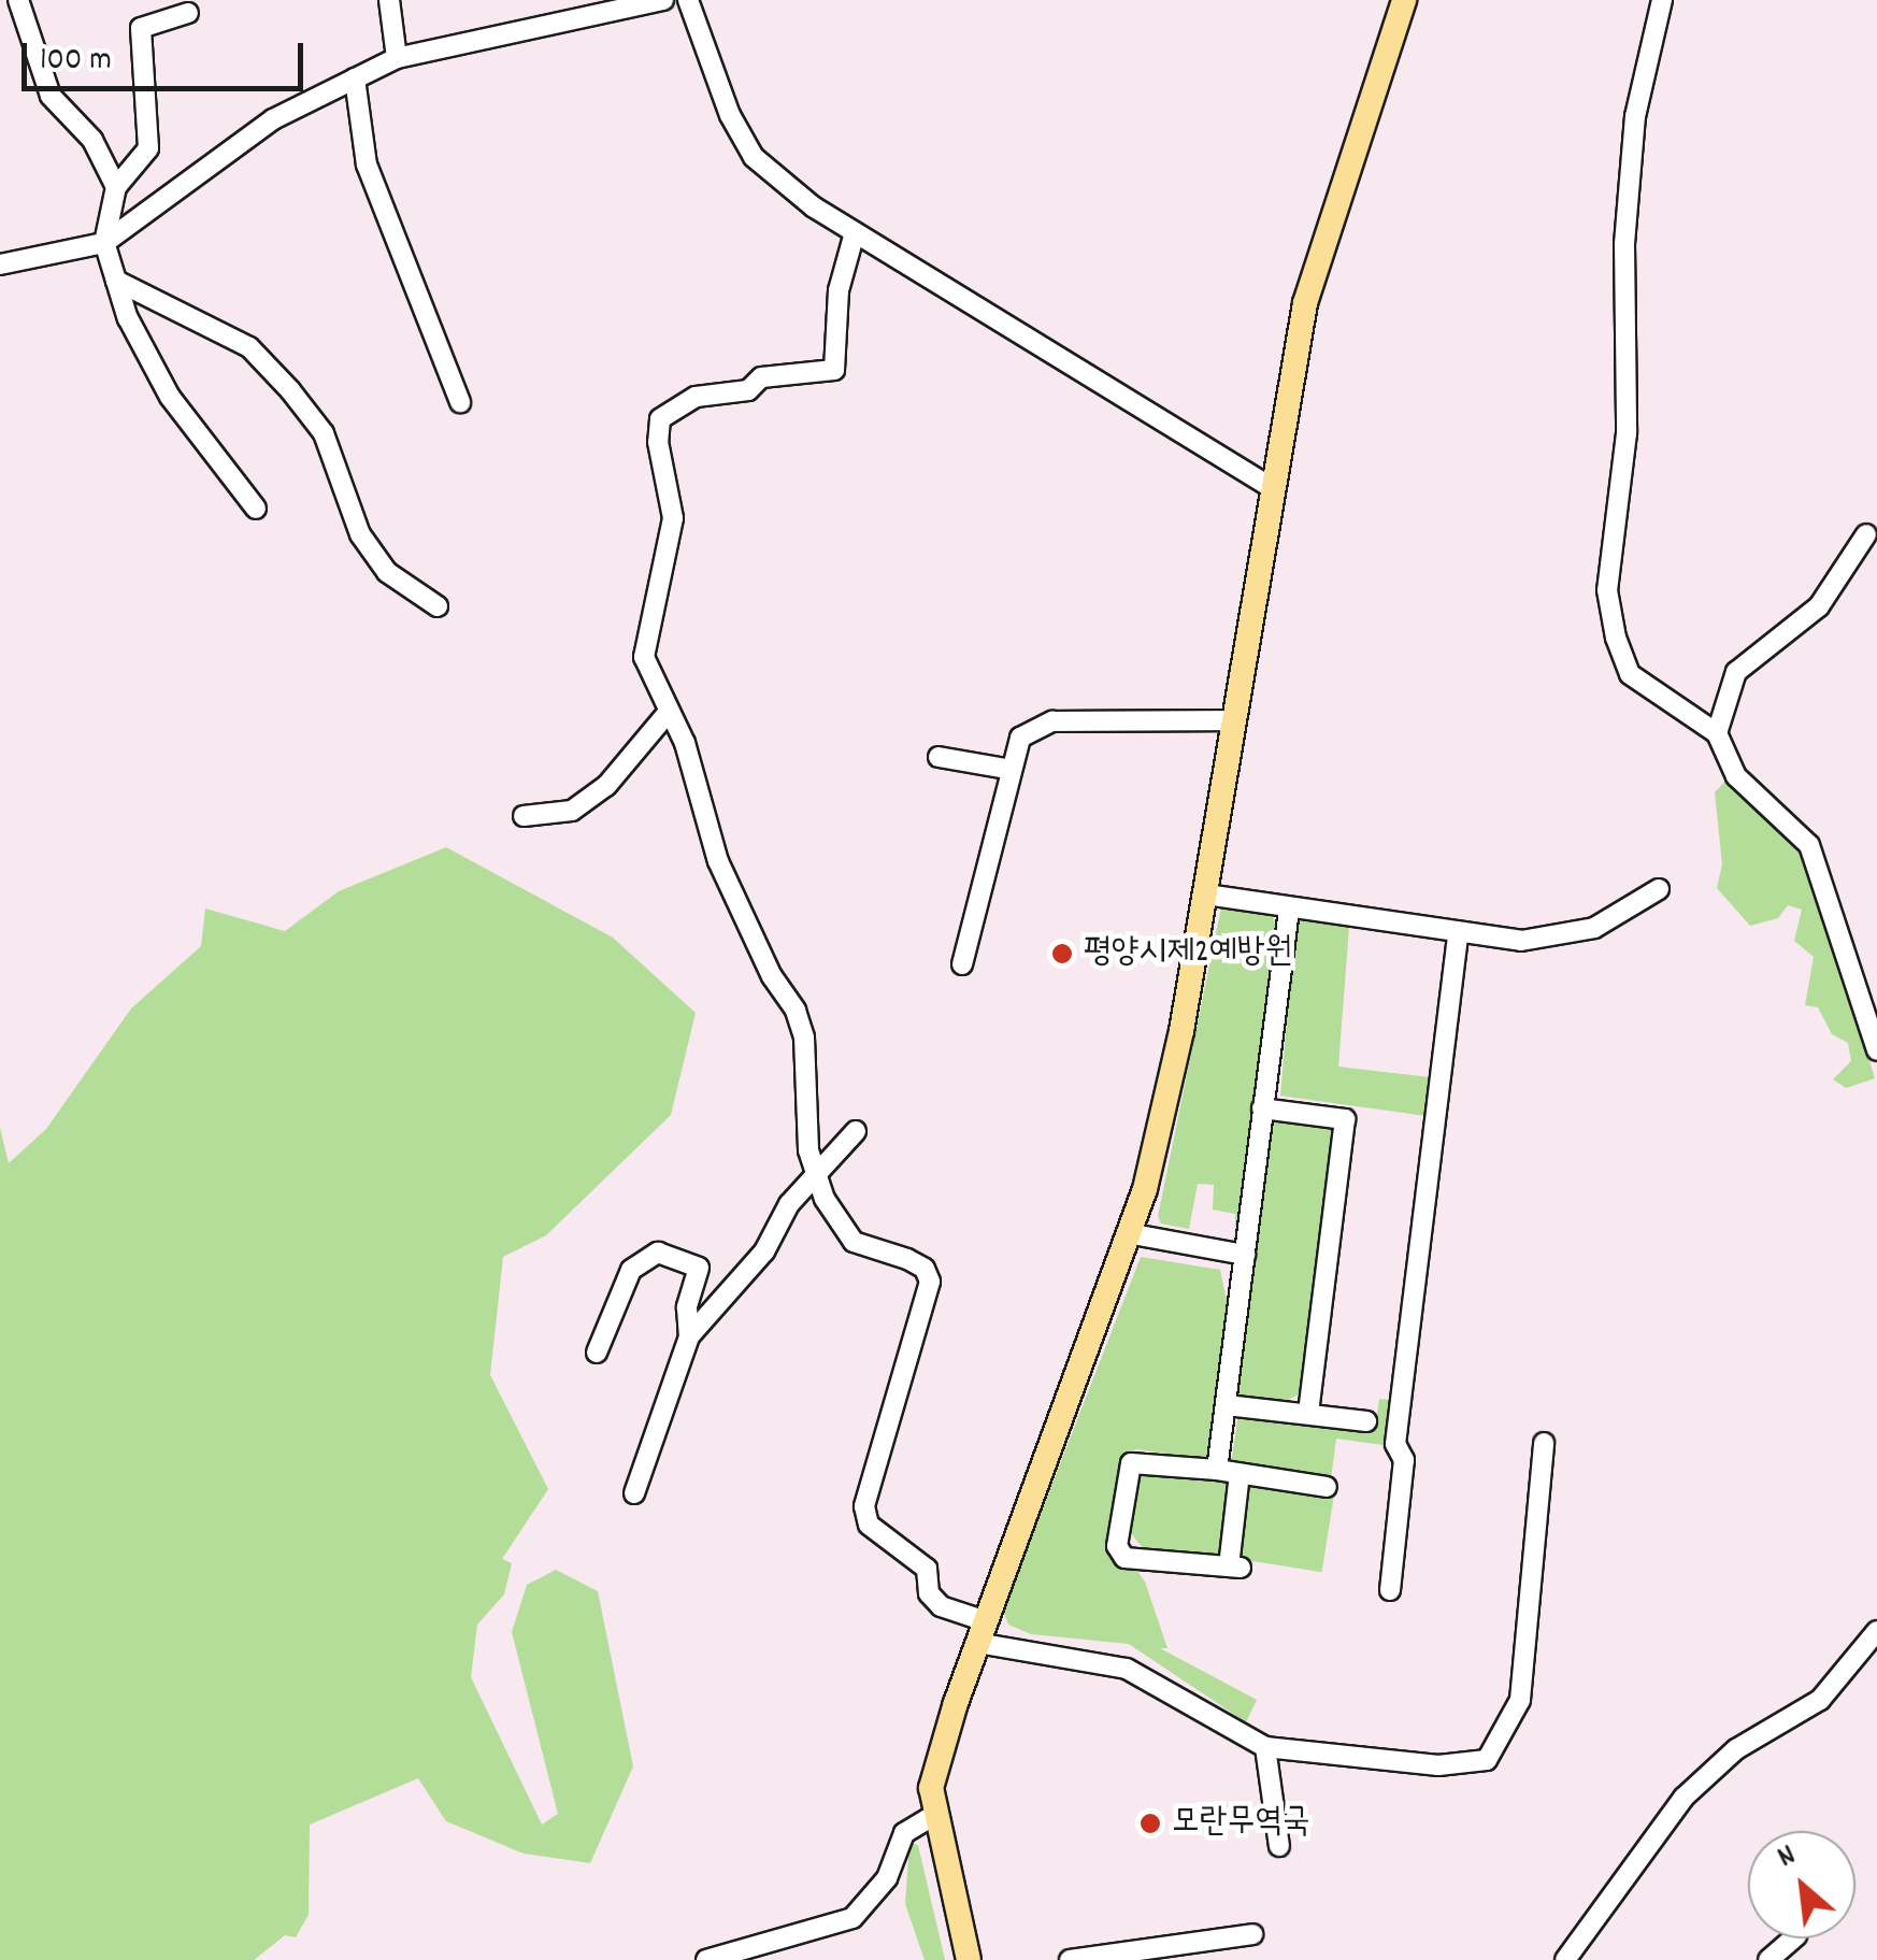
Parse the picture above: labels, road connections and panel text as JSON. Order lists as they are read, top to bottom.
{
  "places": ["평양시제2예방원", "모란무역국"],
  "scale_bar": "100 m",
  "north": "top left"
}
